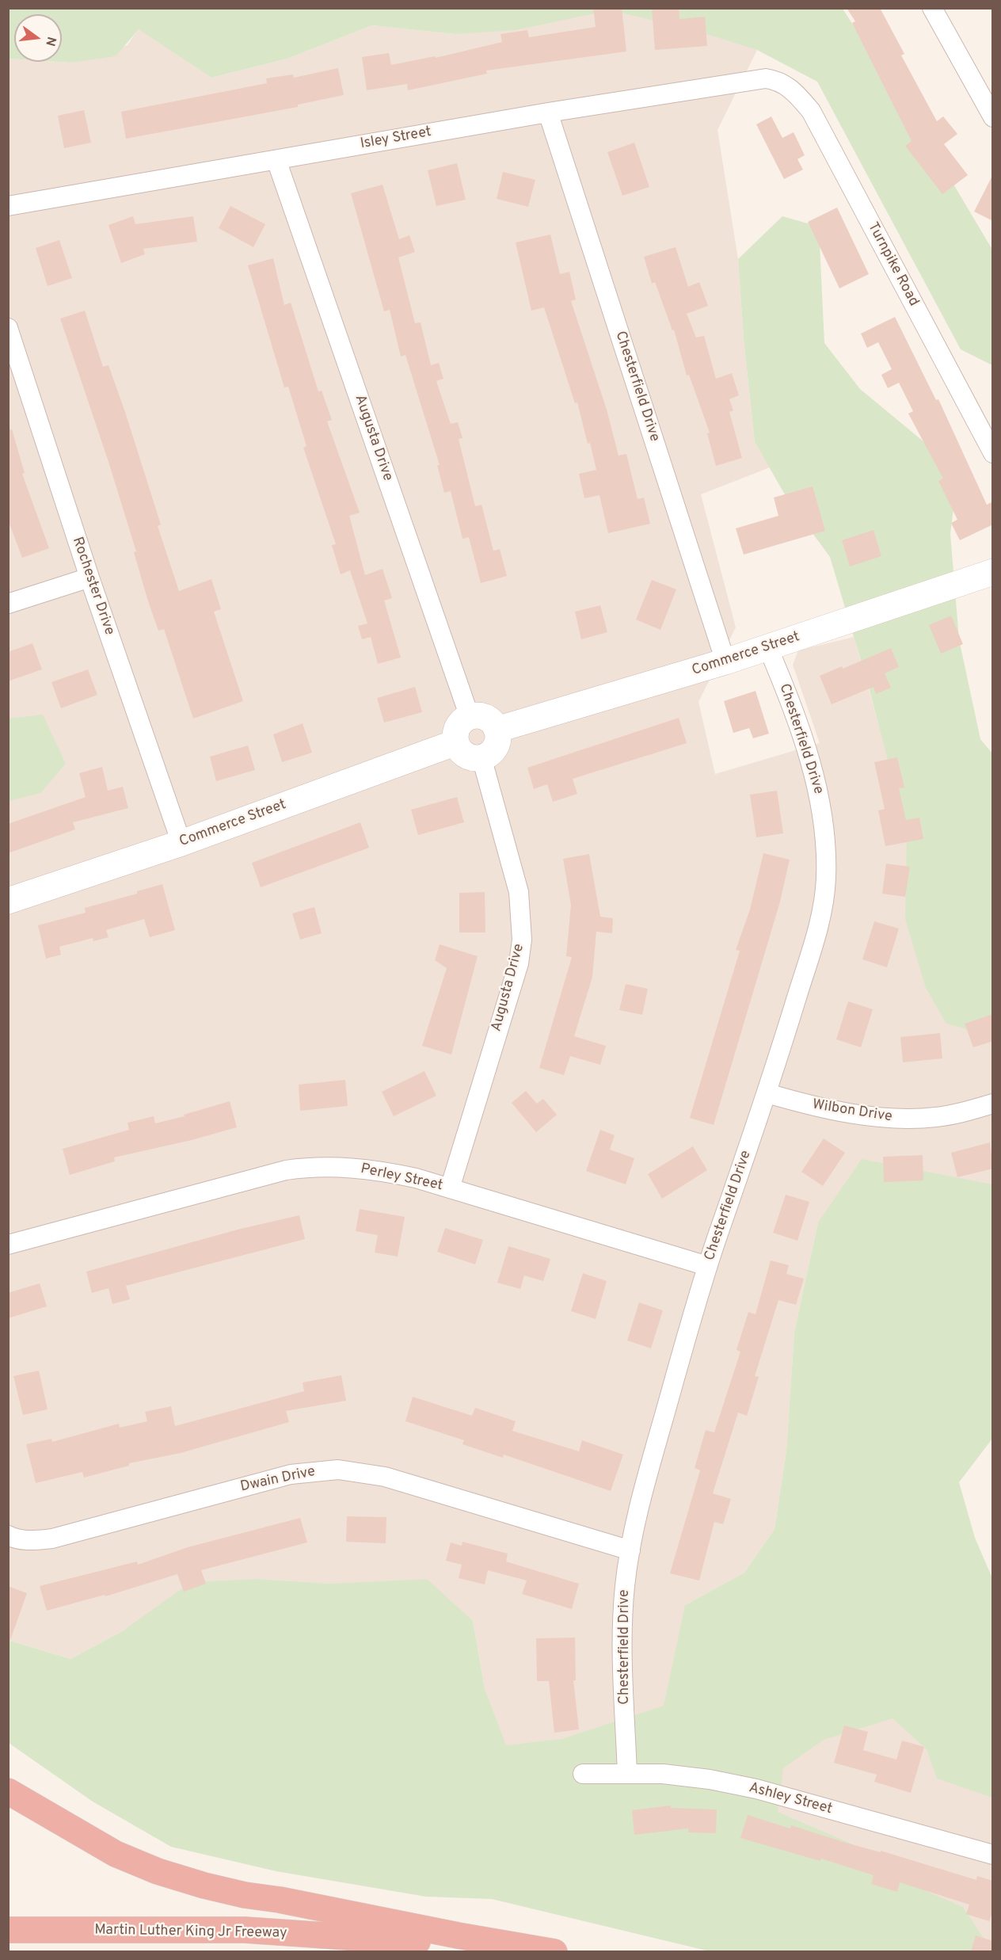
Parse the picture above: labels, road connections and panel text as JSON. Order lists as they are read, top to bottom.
{
  "streets": {
    "highway": ["Martin Luther King Jr Freeway"],
    "street": [
      "Isley Street",
      "Turnpike Road",
      "Chesterfield Drive",
      "Augusta Drive",
      "Rochester Drive",
      "Commerce Street",
      "Wilbon Drive",
      "Perley Street",
      "Dwain Drive",
      "Ashley Street"
    ]
  },
  "crossings": [
    ["Isley Street", "Turnpike Road"],
    ["Isley Street", "Chesterfield Drive"],
    ["Isley Street", "Augusta Drive"],
    ["Chesterfield Drive", "Commerce Street"],
    ["Chesterfield Drive", "Wilbon Drive"],
    ["Chesterfield Drive", "Perley Street"],
    ["Chesterfield Drive", "Dwain Drive"],
    ["Chesterfield Drive", "Ashley Street"],
    ["Augusta Drive", "Commerce Street"],
    ["Augusta Drive", "Perley Street"],
    ["Rochester Drive", "Commerce Street"]
  ],
  "north": "right"
}
